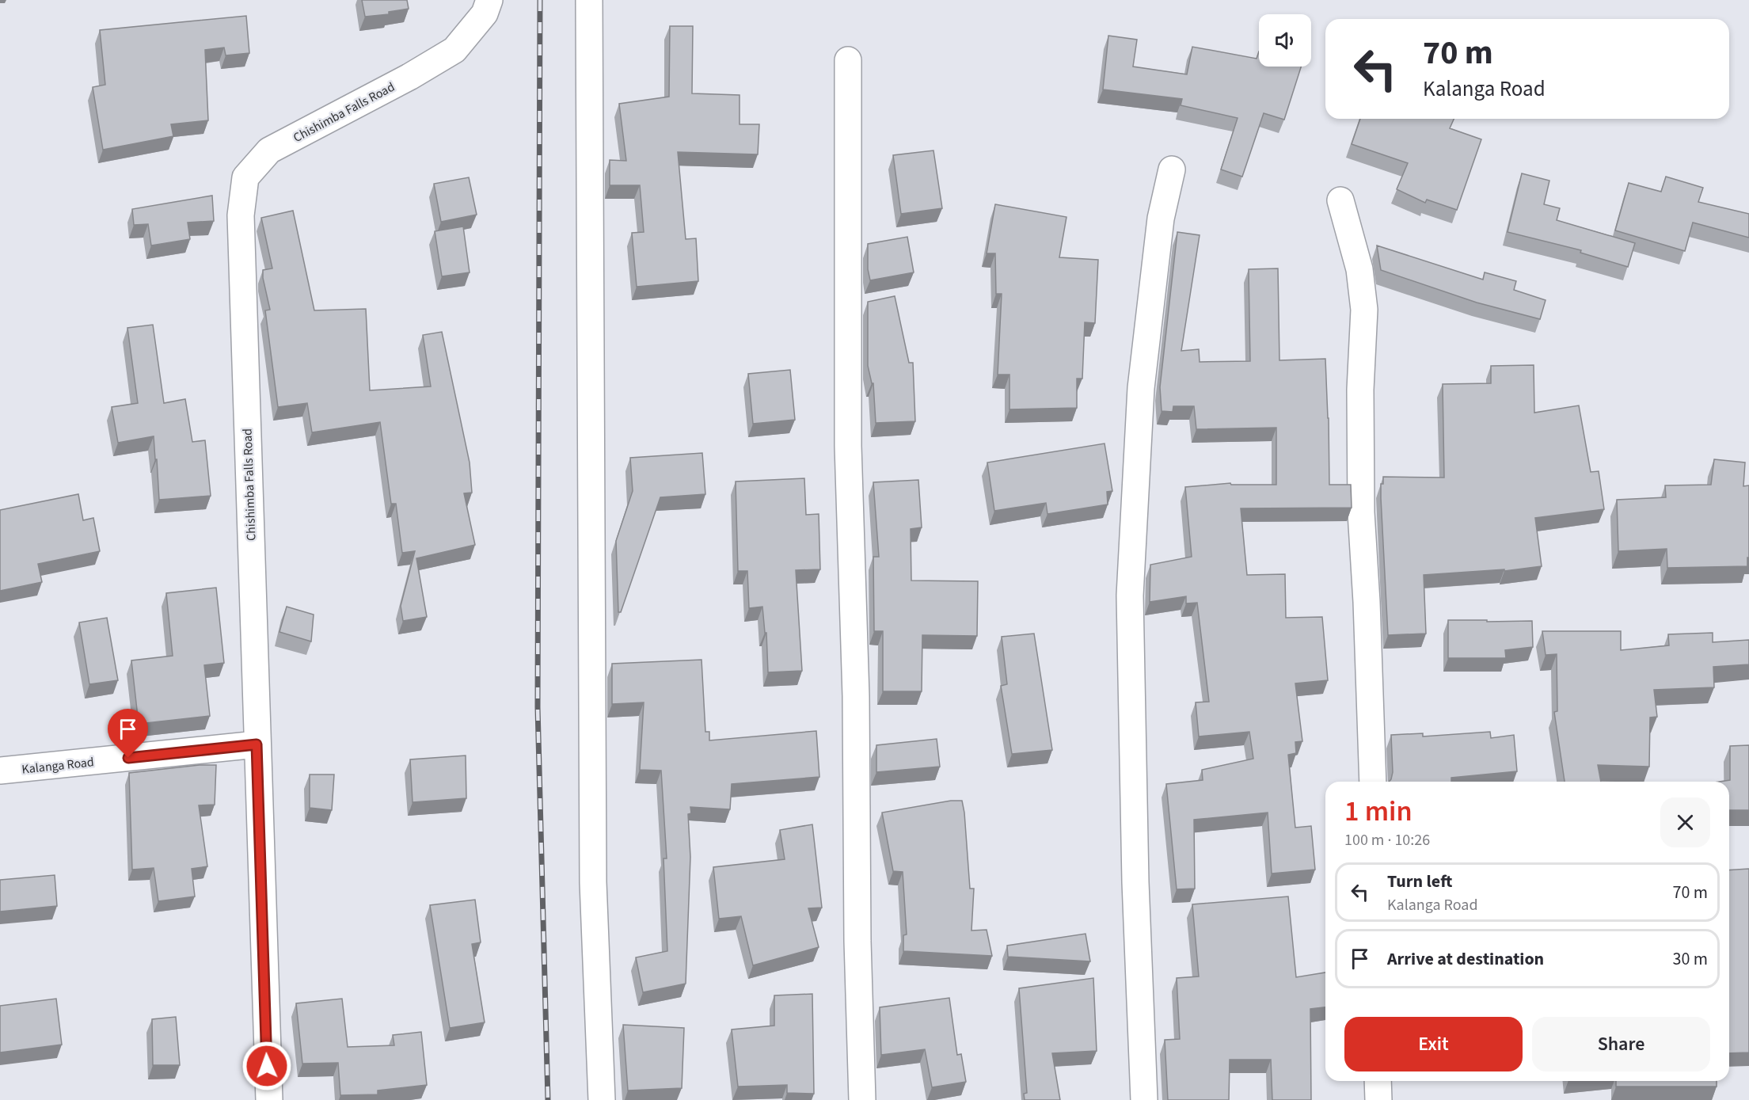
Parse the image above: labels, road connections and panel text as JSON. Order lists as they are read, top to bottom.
{
  "streets": {
    "street": ["Chishimba Falls Road", "Kalanga Road"]
  },
  "crossings": [
    ["Chishimba Falls Road", "Kalanga Road"]
  ],
  "page": {
    "turn": ["70 m", "Kalanga Road"],
    "heading": ["1 min", "100 m · 10:26"],
    "list": [
      {
        "name": "Turn left",
        "note": "Kalanga Road",
        "value": "70 m"
      },
      {
        "name": "Arrive at destination",
        "value": "30 m"
      }
    ],
    "buttons": ["Exit", "Share"]
  }
}
